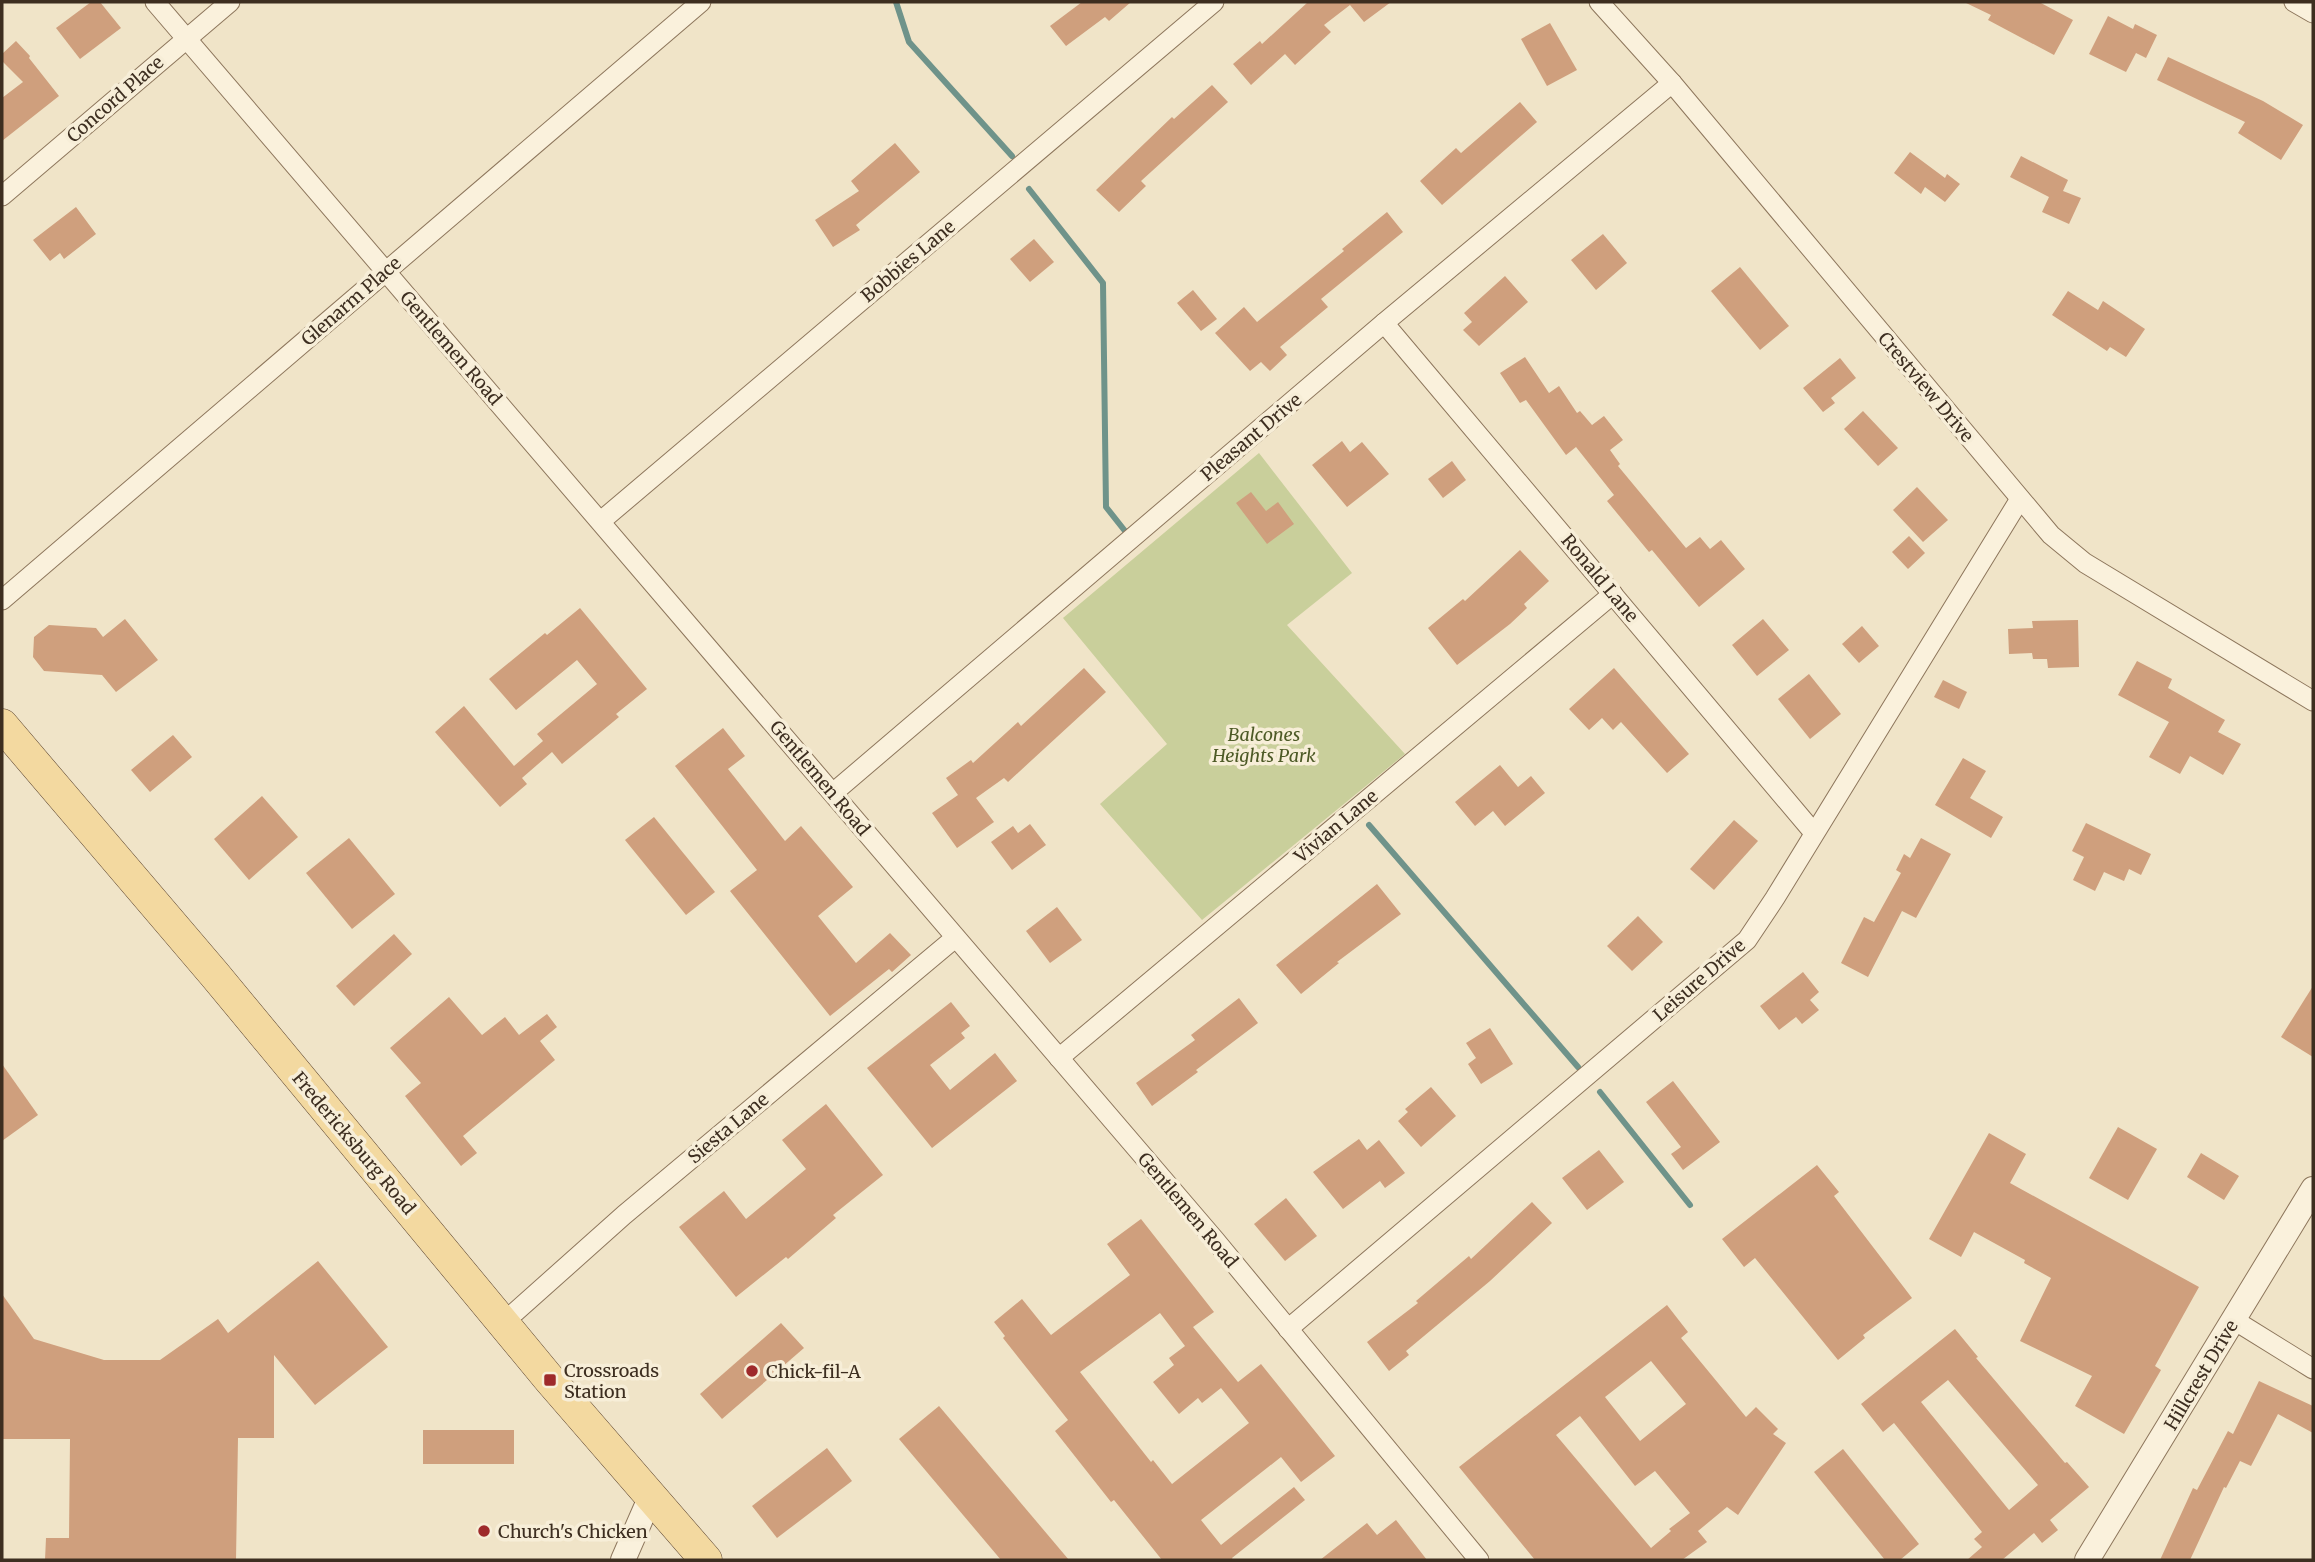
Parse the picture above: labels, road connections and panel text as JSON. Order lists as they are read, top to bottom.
{
  "streets": {
    "main road": ["Fredericksburg Road"],
    "street": [
      "Concord Place",
      "Bobbies Lane",
      "Glenarm Place",
      "Gentlemen Road",
      "Crestview Drive",
      "Pleasant Drive",
      "Ronald Lane",
      "Vivian Lane",
      "Leisure Drive",
      "Siesta Lane",
      "Hillcrest Drive"
    ]
  },
  "crossings": [
    ["Concord Place", "Gentlemen Road"],
    ["Bobbies Lane", "Gentlemen Road"],
    ["Glenarm Place", "Gentlemen Road"],
    ["Gentlemen Road", "Pleasant Drive"],
    ["Gentlemen Road", "Vivian Lane"],
    ["Gentlemen Road", "Leisure Drive"],
    ["Gentlemen Road", "Siesta Lane"],
    ["Crestview Drive", "Pleasant Drive"],
    ["Crestview Drive", "Leisure Drive"],
    ["Pleasant Drive", "Ronald Lane"],
    ["Ronald Lane", "Vivian Lane"],
    ["Ronald Lane", "Leisure Drive"],
    ["Siesta Lane", "Fredericksburg Road"]
  ],
  "parks": ["Balcones Heights Park"],
  "places": {
    "other": ["Chick-fil-A", "Church's Chicken"],
    "transit": ["Crossroads Station"]
  }
}
